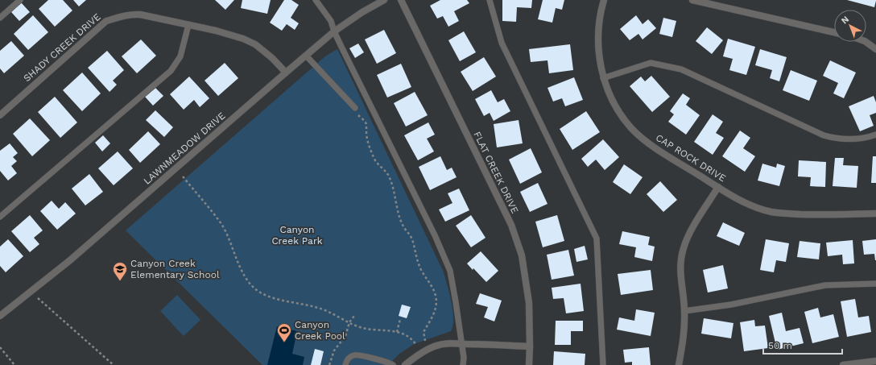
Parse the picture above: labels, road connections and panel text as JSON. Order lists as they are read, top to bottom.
{
  "streets": {
    "street": [
      "SHADY CREEK DRIVE",
      "LAWNMEADOW DRIVE",
      "CAP ROCK DRIVE",
      "FLAT CREEK DRIVE"
    ]
  },
  "crossings": [
    ["SHADY CREEK DRIVE", "LAWNMEADOW DRIVE"]
  ],
  "parks": ["Canyon Creek Park"],
  "places": {
    "school or university": ["Canyon Creek Elementary School"],
    "sports": ["Canyon Creek Pool"]
  },
  "scale_bar": "50 m",
  "north": "top left"
}
